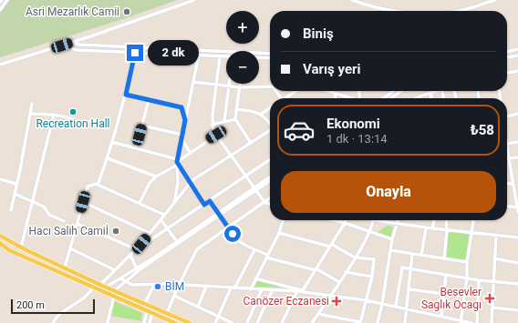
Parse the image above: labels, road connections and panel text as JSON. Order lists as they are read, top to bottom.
{
  "places": {
    "other": [
      "Asri Mezarlık Camii",
      "Recreation Hall",
      "Hacı Salih Camiİ",
      "BİM"
    ],
    "health": ["Besevler Saglık Ocagı", "Canözer Eczanesi"]
  },
  "scale_bar": "200 m",
  "page": {
    "map_buttons": ["+", "−"],
    "banner": ["Biniş", "Varış yeri"],
    "bubble": "2 dk",
    "list": [
      {
        "name": "Ekonomi",
        "note": "1 dk · 13:14",
        "value": "₺58"
      }
    ],
    "buttons": "Onayla",
    "scale": "200 m"
  }
}
